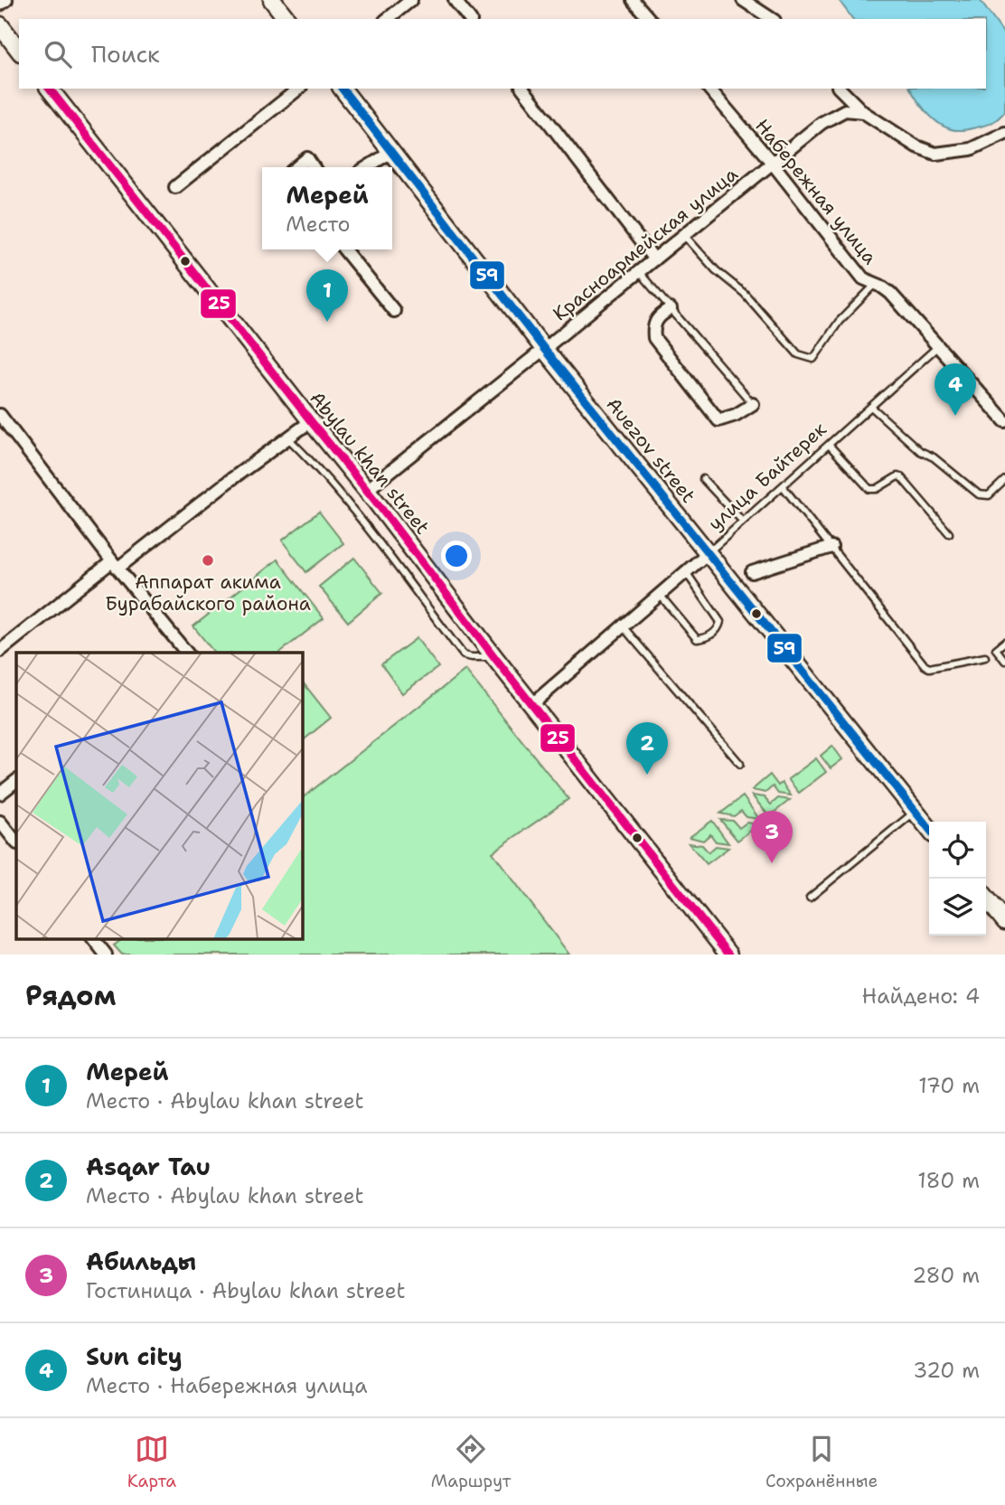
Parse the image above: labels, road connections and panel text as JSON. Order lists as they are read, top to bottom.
{
  "streets": {
    "street": [
      "Набережная улица",
      "Красноармейская улица",
      "Auezov street",
      "Abylau khan street",
      "улица Байтерек"
    ]
  },
  "crossings": [
    ["Набережная улица", "Красноармейская улица"],
    ["Набережная улица", "улица Байтерек"],
    ["Красноармейская улица", "Auezov street"],
    ["Красноармейская улица", "Abylau khan street"],
    ["Auezov street", "улица Байтерек"],
    ["Abylau khan street", "улица Байтерек"]
  ],
  "places": ["Аппарат акима Бурабайского района"],
  "lines": ["transit line 59", "transit line 25"],
  "page": {
    "search": "Поиск",
    "popup": ["Мерей", "Место"],
    "pins": [
      "1",
      "4",
      "2",
      "3"
    ],
    "heading": ["Рядом", "Найдено: 4"],
    "list": [
      {
        "mark": "1",
        "name": "Мерей",
        "note": "Место · Abylau khan street",
        "value": "170 m"
      },
      {
        "mark": "2",
        "name": "Asqar Tau",
        "note": "Место · Abylau khan street",
        "value": "180 m"
      },
      {
        "mark": "3",
        "name": "Абильды",
        "note": "Гостиница · Abylau khan street",
        "value": "280 m"
      },
      {
        "mark": "4",
        "name": "Sun city",
        "note": "Место · Набережная улица",
        "value": "320 m"
      }
    ],
    "nav": ["Карта", "Маршрут", "Сохранённые"]
  }
}
